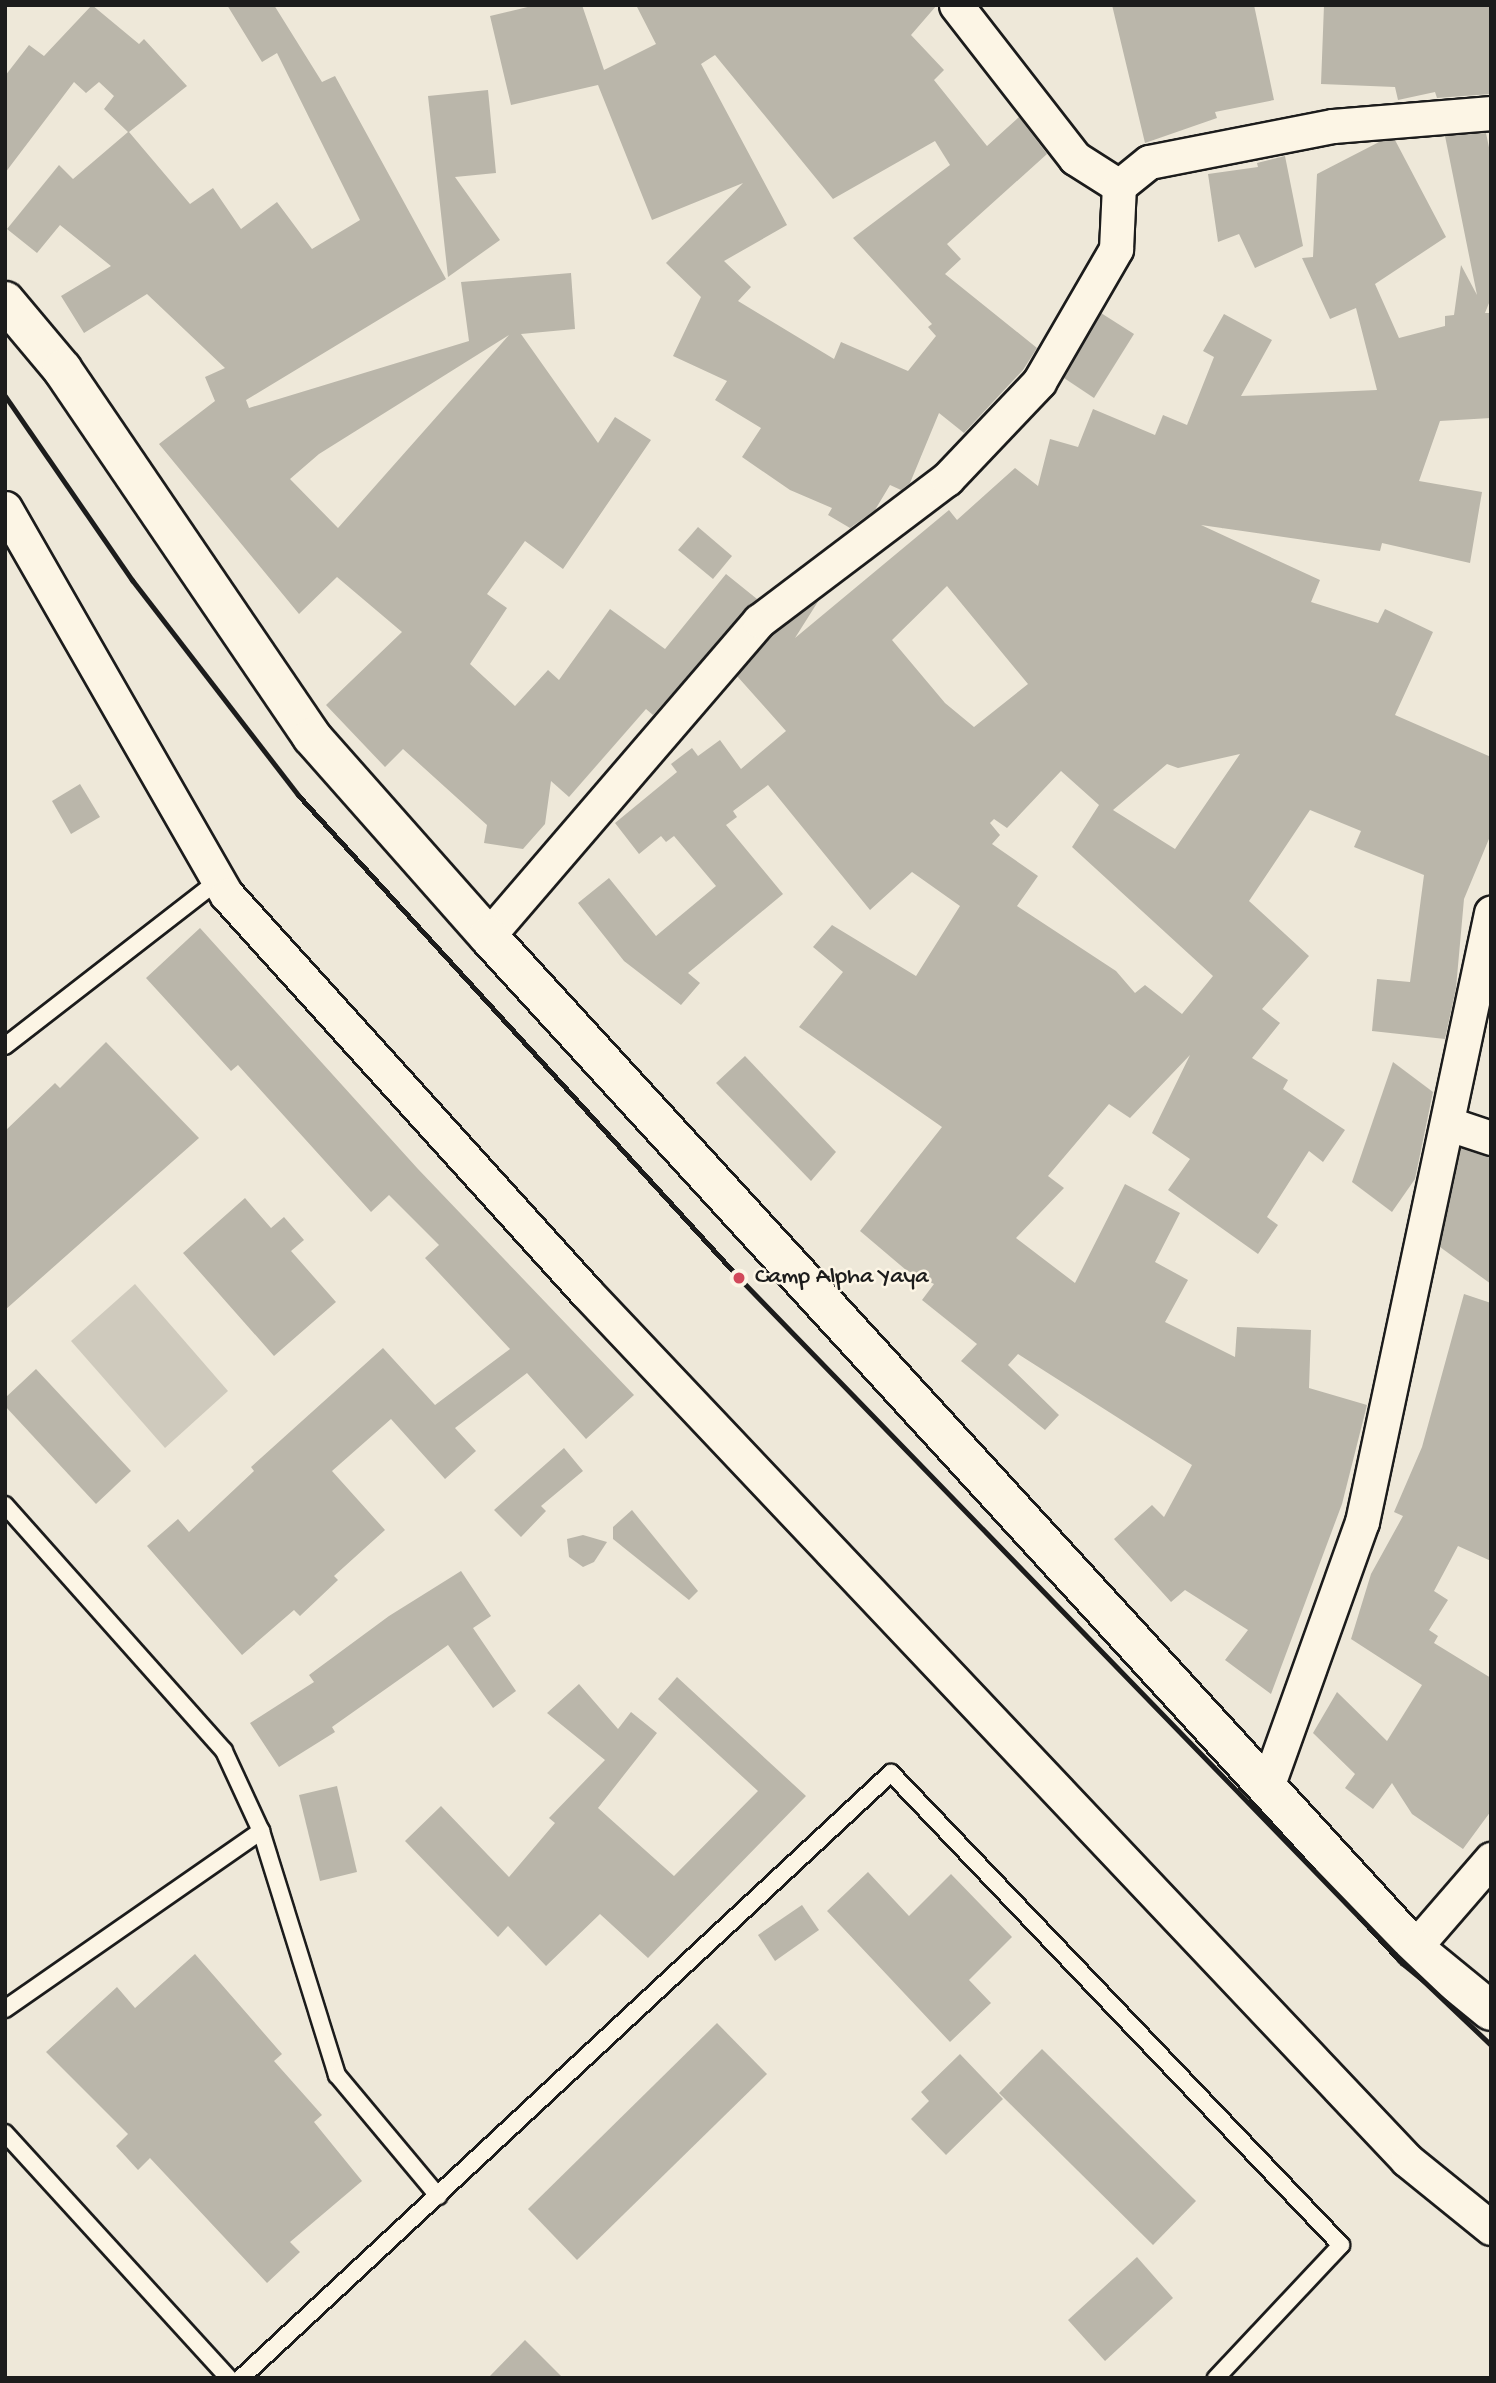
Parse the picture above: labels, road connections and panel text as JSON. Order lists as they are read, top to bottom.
{
  "places": ["Camp Alpha Yaya"]
}
